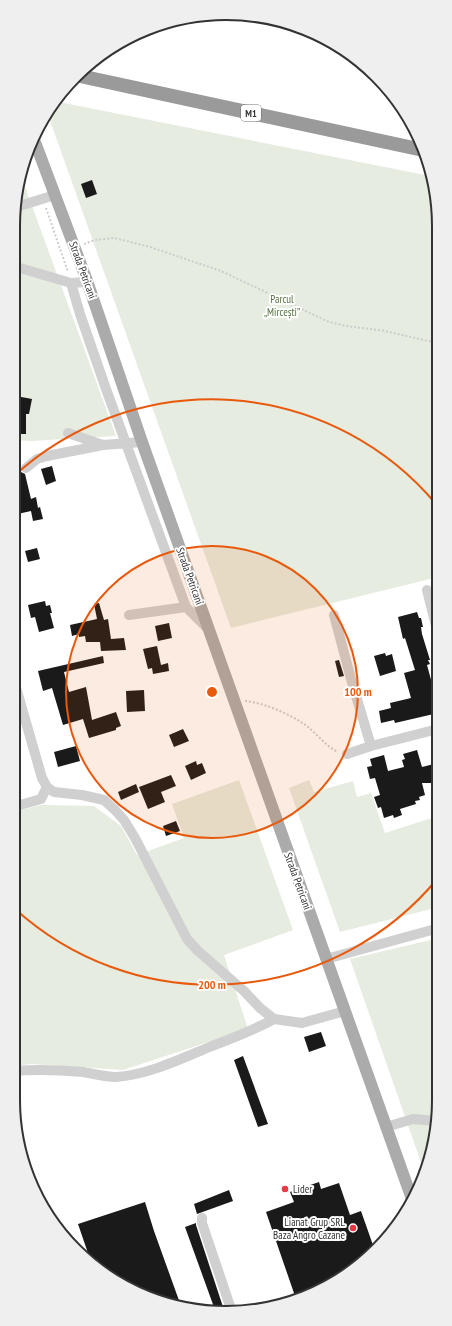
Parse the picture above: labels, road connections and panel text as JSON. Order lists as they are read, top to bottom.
{
  "streets": {
    "highway": ["M1"],
    "main road": ["Strada Petricani"]
  },
  "parks": ["Parcul „Mircești”"],
  "places": ["Lider", "Lianat Grup SRL Baza Angro Cazane"],
  "rings": ["100 m", "200 m"]
}
